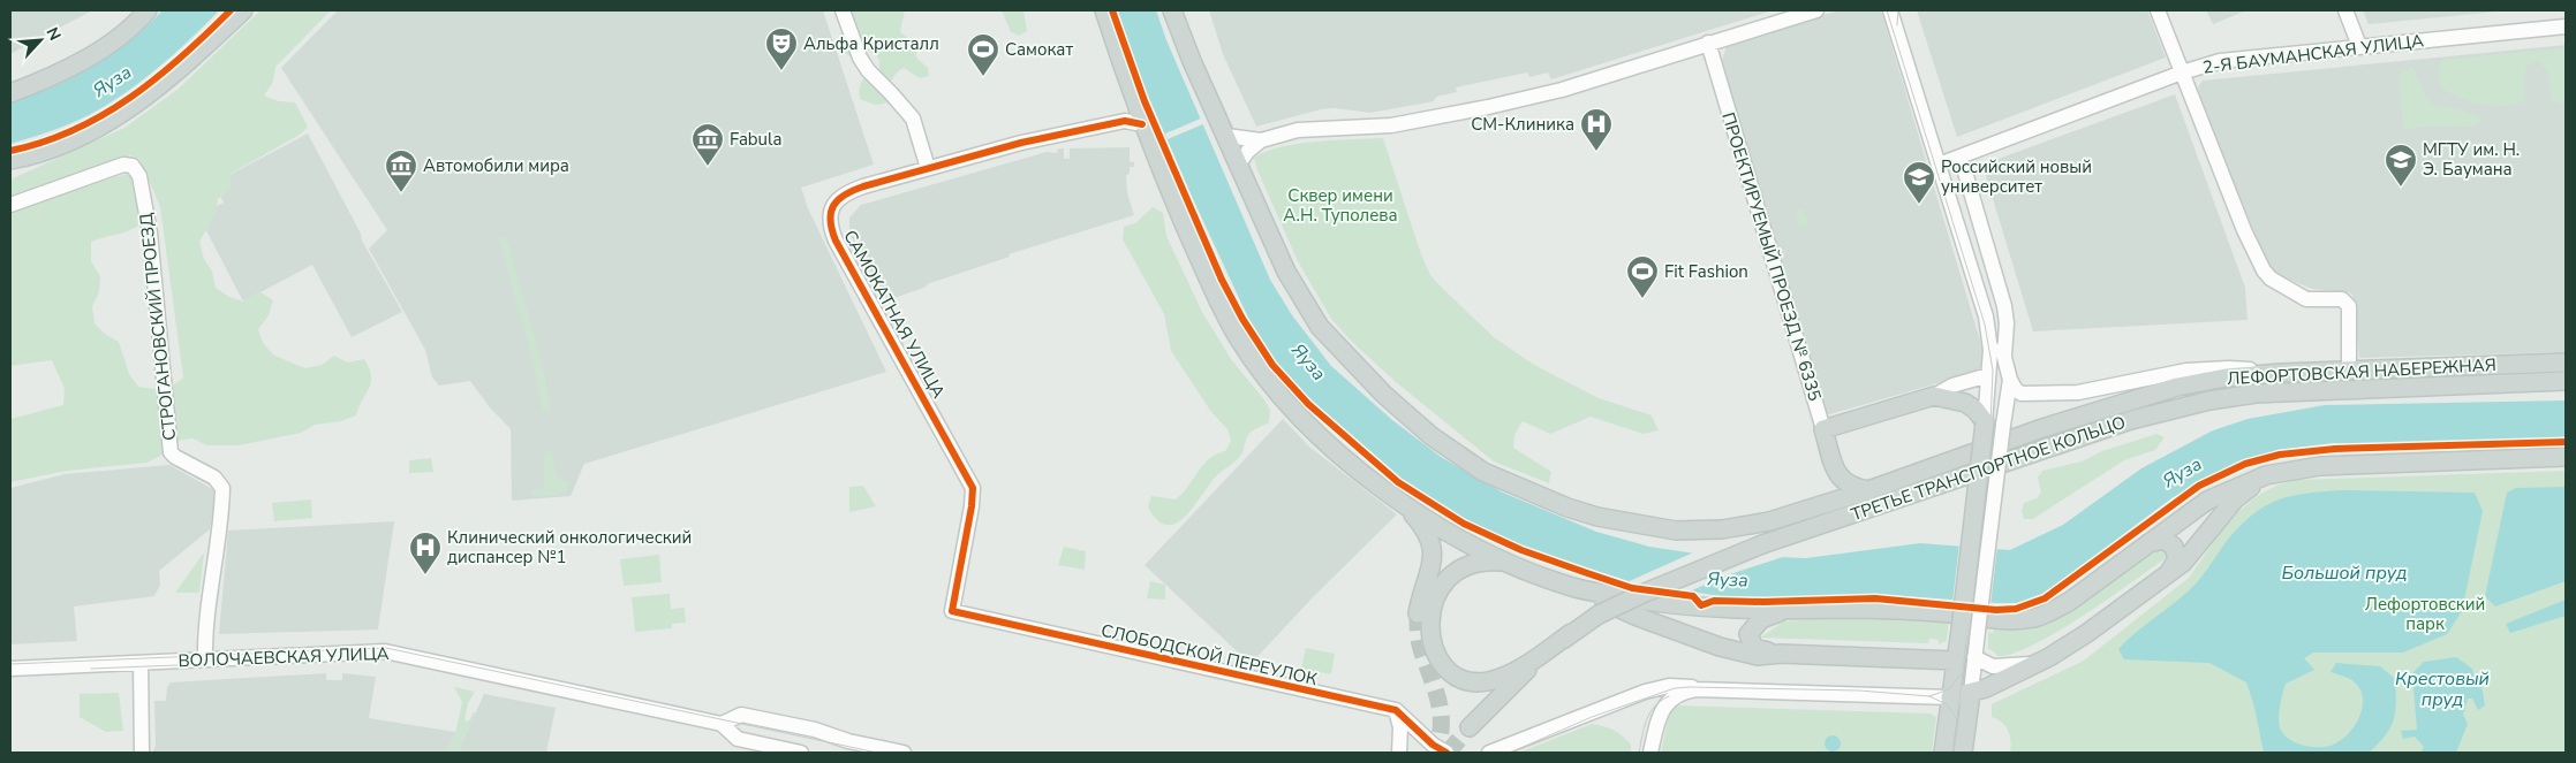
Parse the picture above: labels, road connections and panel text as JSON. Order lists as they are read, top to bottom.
{
  "streets": {
    "main road": ["ПРОЕКТИРУЕМЫЙ ПРОЕЗД № 6335", "ЛЕФОРТОВСКАЯ НАБЕРЕЖНАЯ", "ТРЕТЬЕ ТРАНСПОРТНОЕ КОЛЬЦО"],
    "street": [
      "2-Я БАУМАНСКАЯ УЛИЦА",
      "САМОКАТНАЯ УЛИЦА",
      "СТРОГАНОВСКИЙ ПРОЕЗД",
      "СЛОБОДСКОЙ ПЕРЕУЛОК",
      "ВОЛОЧАЕВСКАЯ УЛИЦА"
    ]
  },
  "crossings": [
    ["САМОКАТНАЯ УЛИЦА", "СЛОБОДСКОЙ ПЕРЕУЛОК"],
    ["СТРОГАНОВСКИЙ ПРОЕЗД", "ВОЛОЧАЕВСКАЯ УЛИЦА"]
  ],
  "water": ["Яуза", "Большой пруд", "Крестовый пруд"],
  "parks": ["Сквер имени А.Н. Туполева", "Лефортовский парк"],
  "places": {
    "theatre": ["Альфа Кристалл"],
    "sports": ["Самокат", "Fit Fashion"],
    "hospital": ["СМ-Клиника", "Клинический онкологический диспансер №1"],
    "museum": ["Fabula", "Автомобили мира"],
    "school or university": ["МГТУ им. Н. Э. Баумана", "Российский новый университет"]
  },
  "north": "top right"
}
